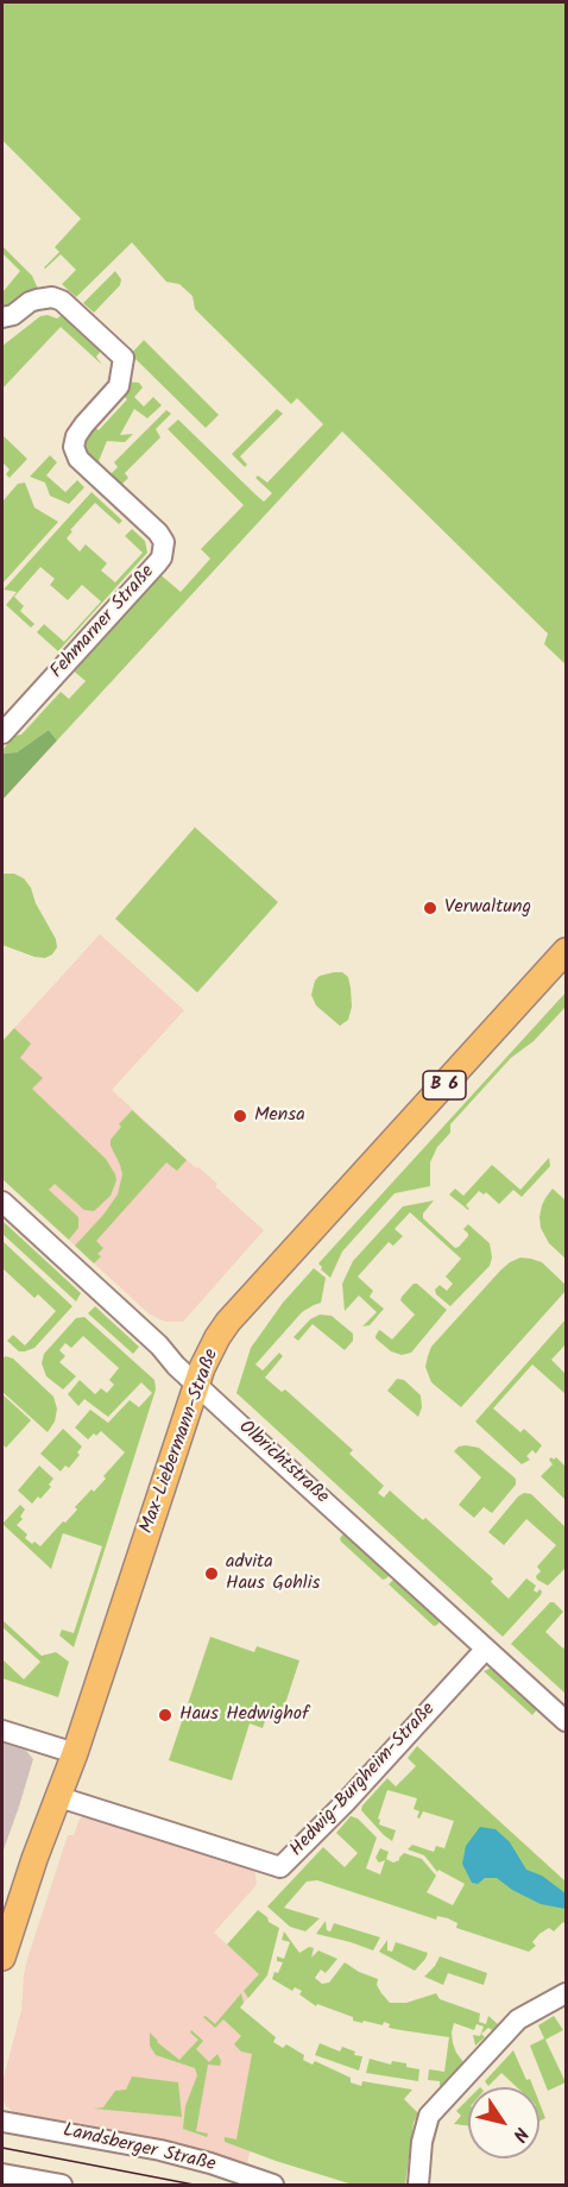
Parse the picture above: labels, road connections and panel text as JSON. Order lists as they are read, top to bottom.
{
  "streets": {
    "main road": ["B 6", "Max-Liebermann-Straße"],
    "street": [
      "Fehmarner Straße",
      "Olbrichtstraße",
      "Hedwig-Burgheim-Straße",
      "Landsberger Straße"
    ]
  },
  "crossings": [
    ["Max-Liebermann-Straße", "Olbrichtstraße"],
    ["Max-Liebermann-Straße", "Hedwig-Burgheim-Straße"],
    ["Olbrichtstraße", "Hedwig-Burgheim-Straße"]
  ],
  "places": [
    "Verwaltung",
    "Mensa",
    "advita Haus Gohlis",
    "Haus Hedwighof"
  ],
  "north": "bottom right"
}
